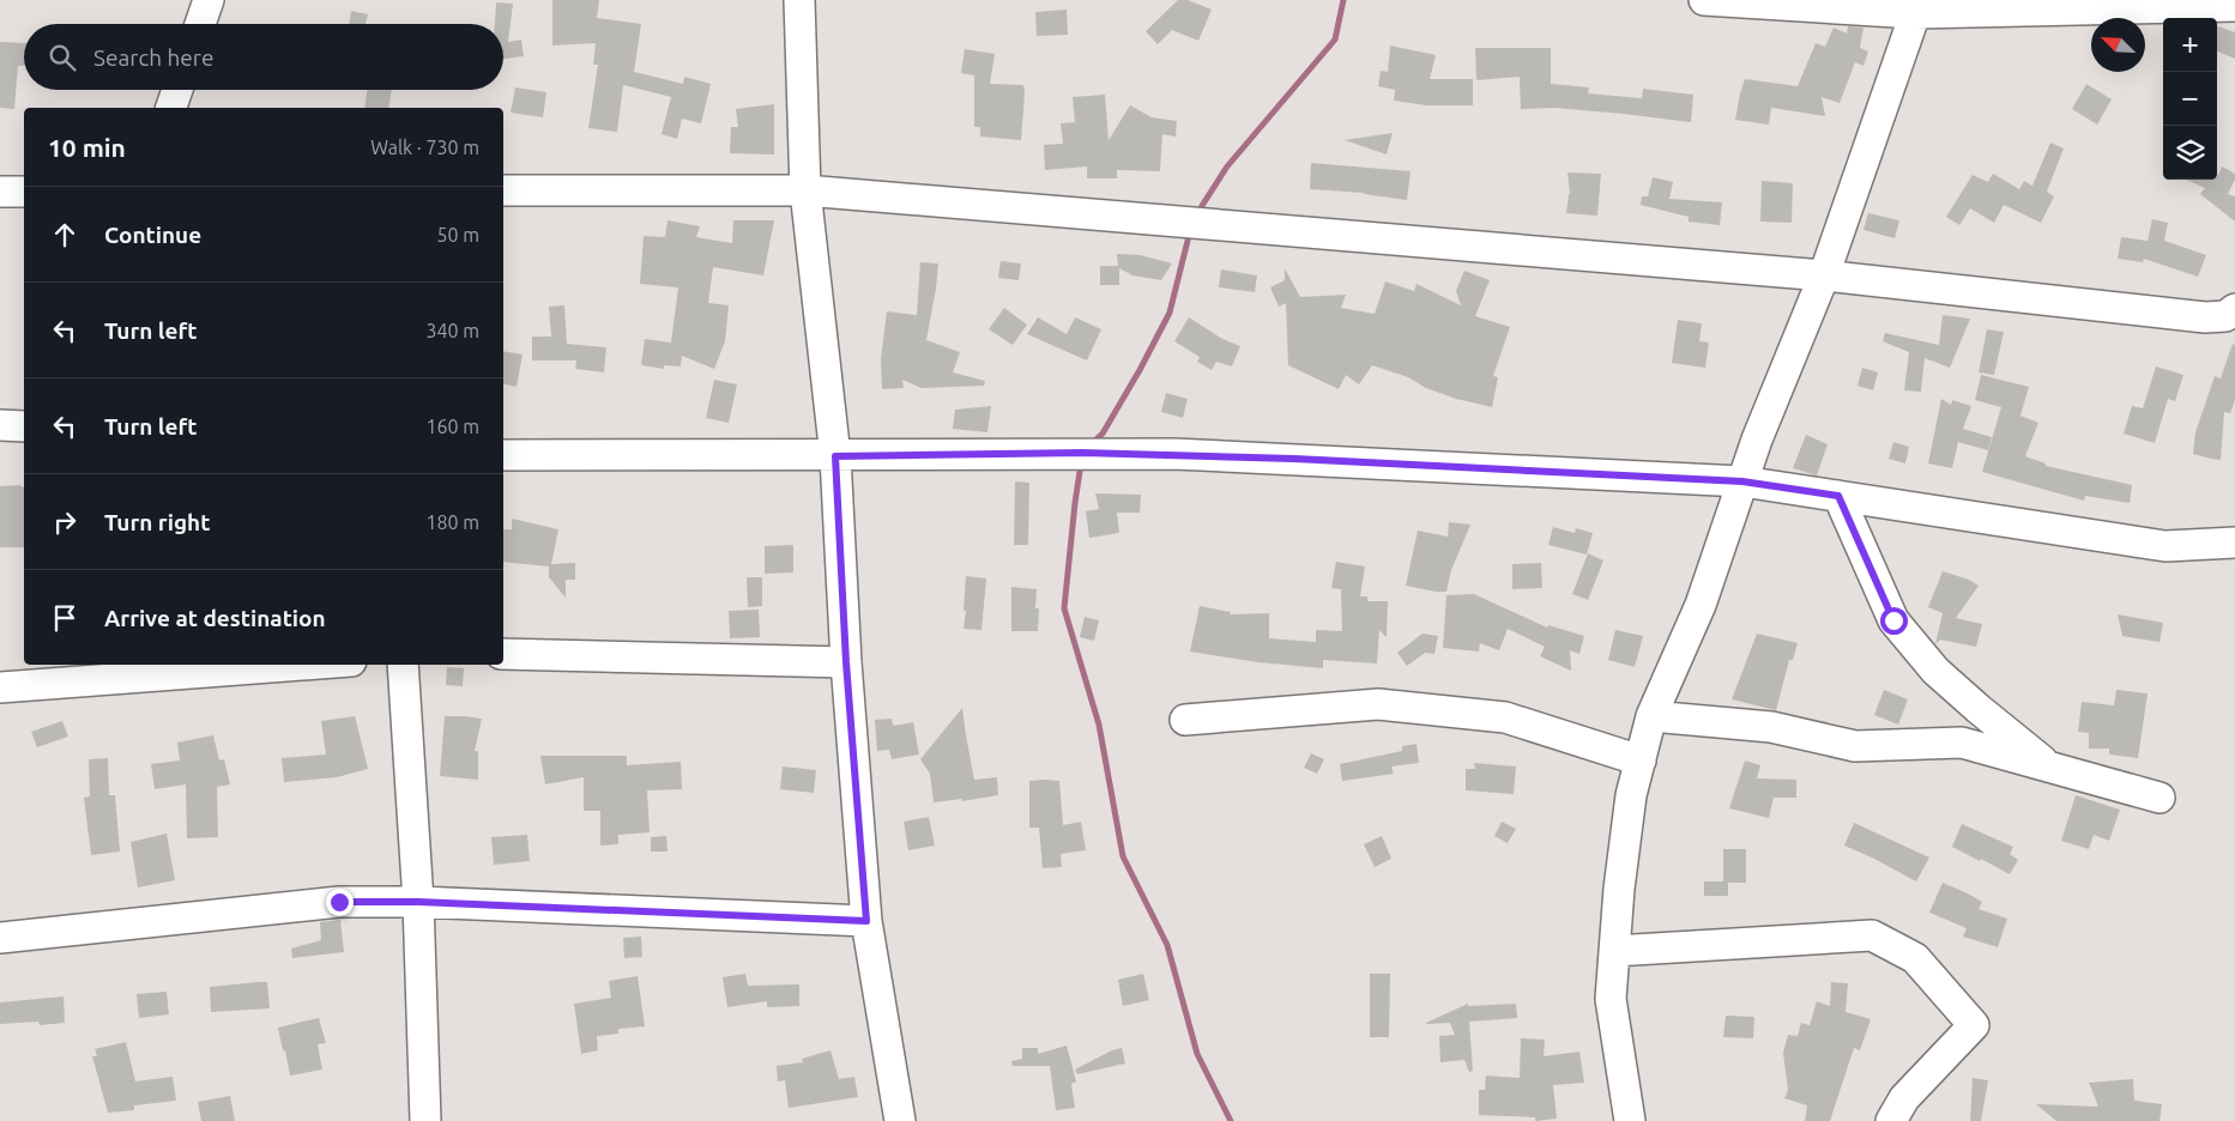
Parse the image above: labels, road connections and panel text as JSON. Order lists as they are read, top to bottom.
{
  "north": "top left",
  "page": {
    "map_buttons": ["+", "−"],
    "search": "Search here",
    "heading": ["10 min", "Walk · 730 m"],
    "list": [
      ["Continue", "50 m"],
      ["Turn left", "340 m"],
      ["Turn left", "160 m"],
      ["Turn right", "180 m"],
      "Arrive at destination"
    ]
  }
}
